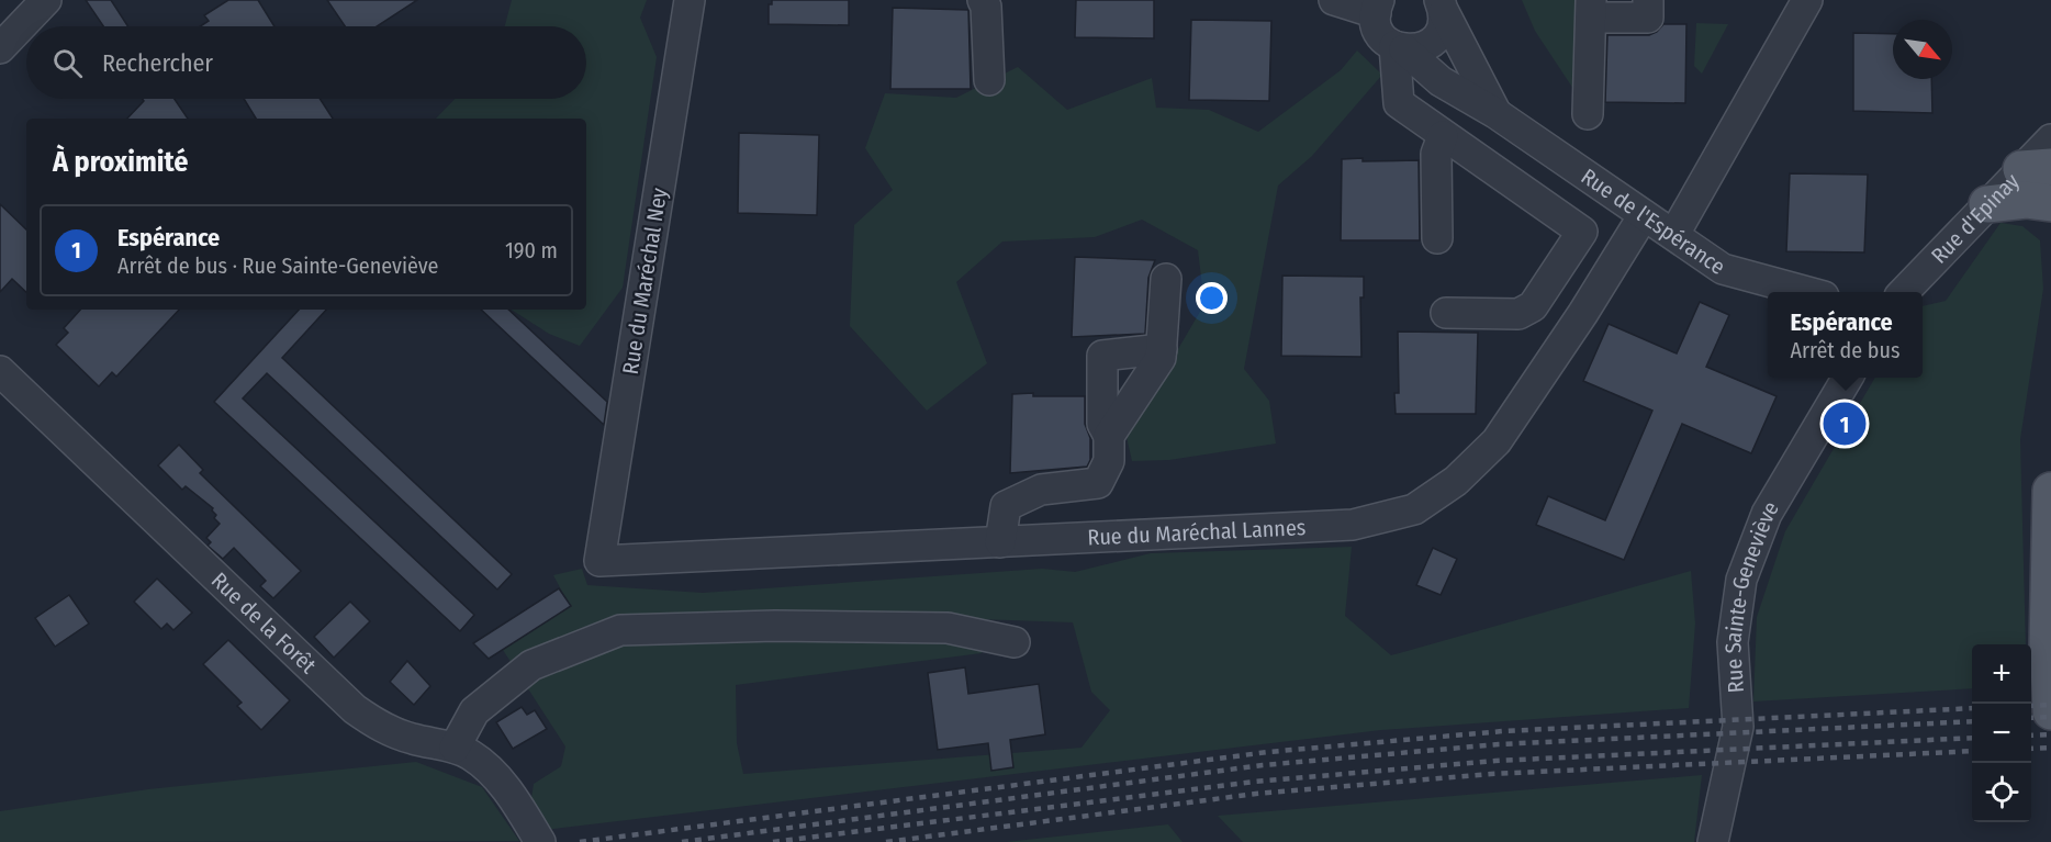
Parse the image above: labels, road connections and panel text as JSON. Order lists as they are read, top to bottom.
{
  "streets": {
    "street": [
      "Rue d'Epinay",
      "Rue de l'Espérance",
      "Rue du Maréchal Ney",
      "Rue du Maréchal Lannes",
      "Rue Sainte-Geneviève",
      "Rue de la Forêt"
    ]
  },
  "crossings": [
    ["Rue de l'Espérance", "Rue du Maréchal Lannes"],
    ["Rue du Maréchal Ney", "Rue du Maréchal Lannes"]
  ],
  "north": "bottom right",
  "page": {
    "search": "Rechercher",
    "heading": "À proximité",
    "list": [
      {
        "mark": "1",
        "name": "Espérance",
        "note": "Arrêt de bus · Rue Sainte-Geneviève",
        "value": "190 m"
      }
    ],
    "popup": ["Espérance", "Arrêt de bus"],
    "pins": "1",
    "map_buttons": ["+", "−"]
  }
}
